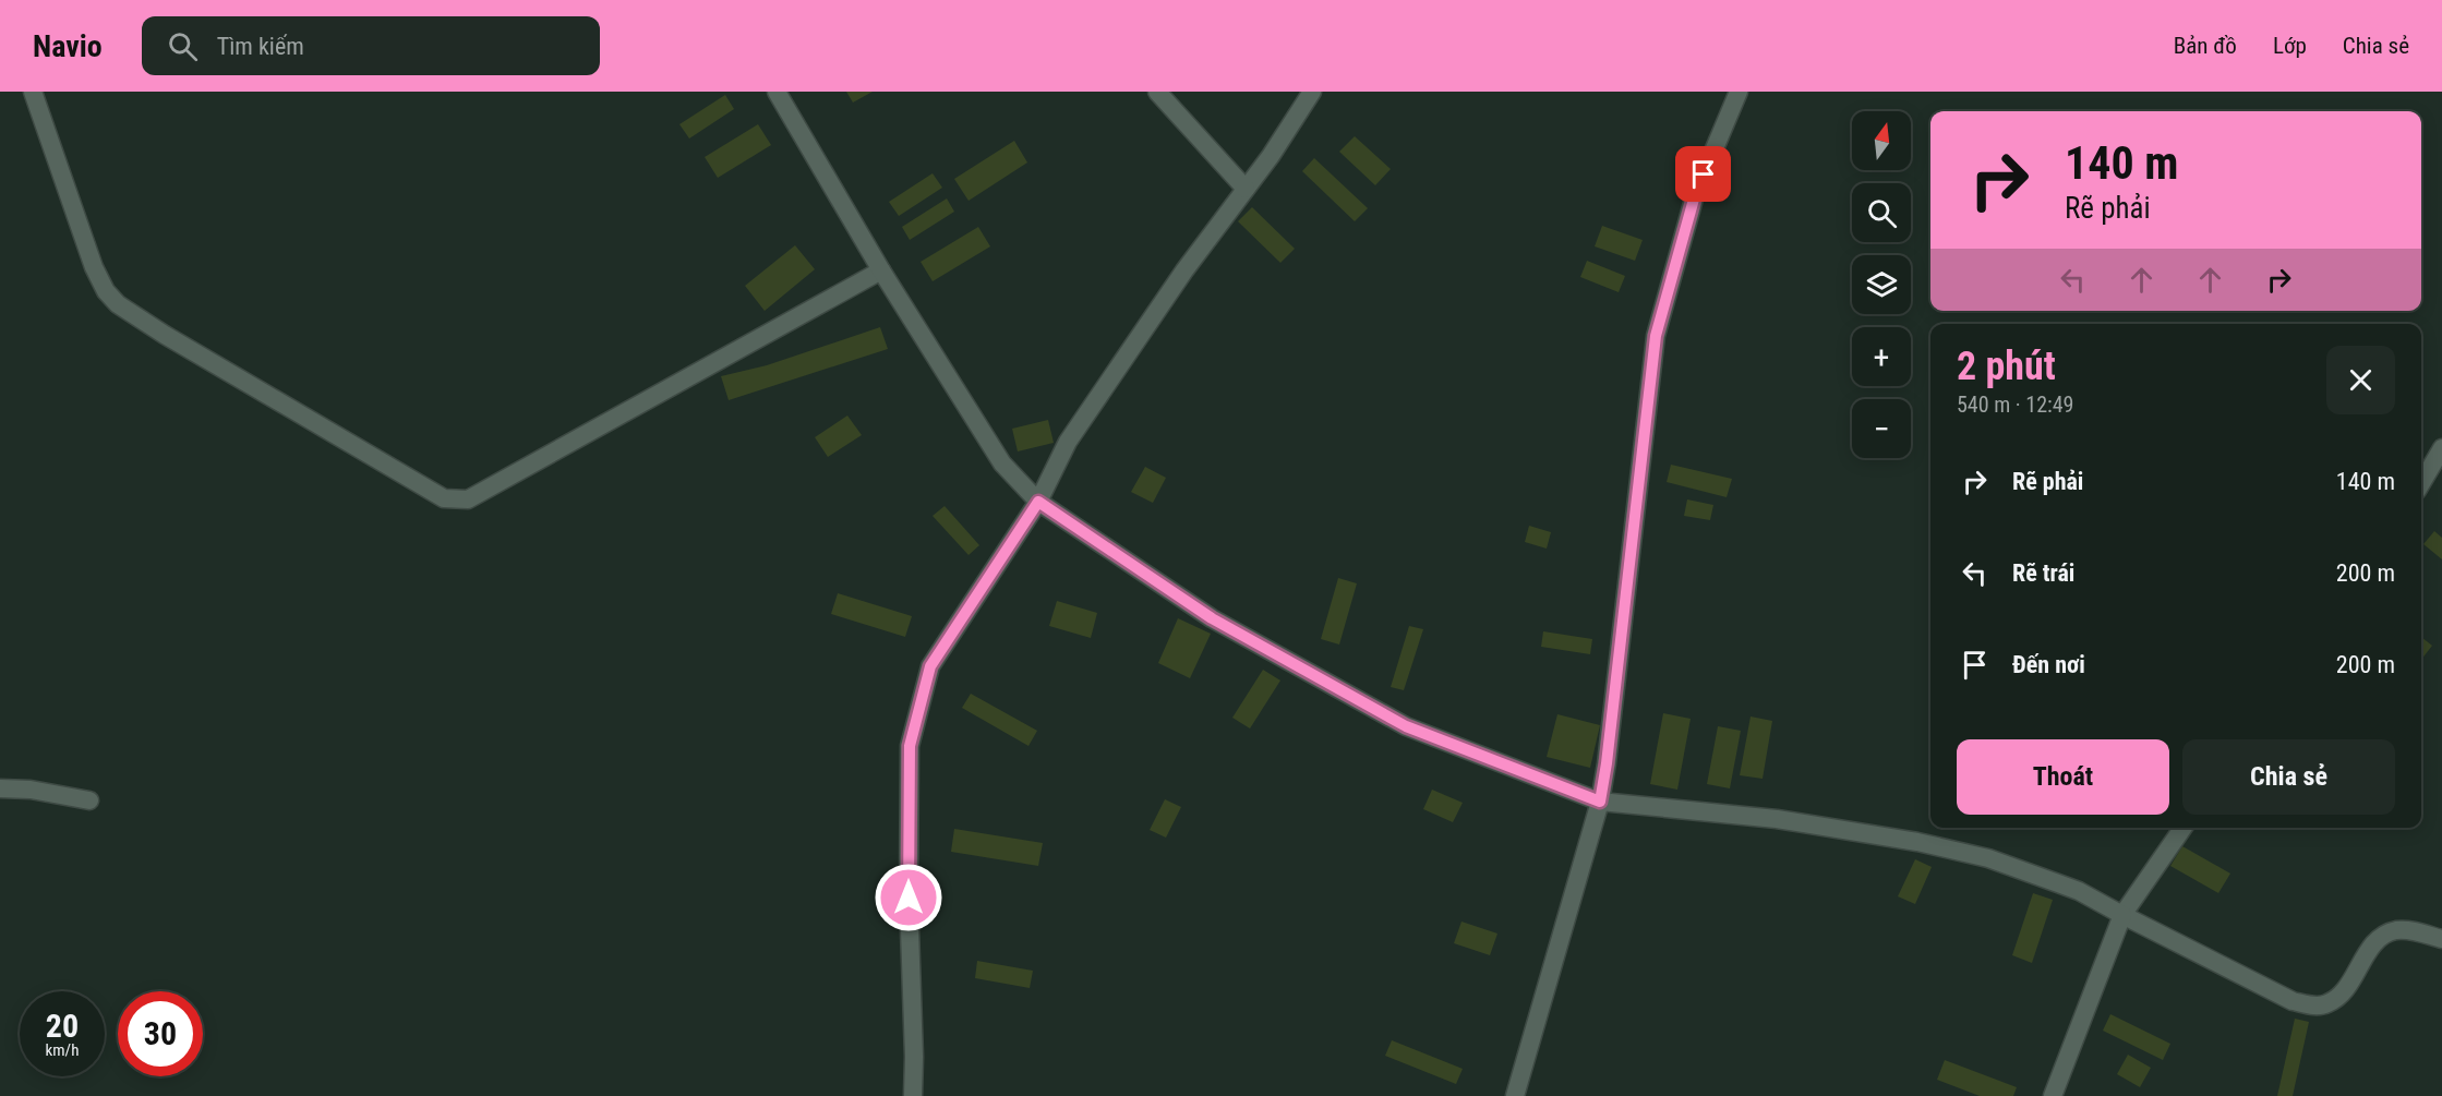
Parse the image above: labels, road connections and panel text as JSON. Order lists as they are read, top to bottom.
{
  "north": "top",
  "page": {
    "header": "Navio",
    "search": "Tìm kiếm",
    "nav": ["Bản đồ", "Lớp", "Chia sẻ"],
    "map_buttons": ["+", "−"],
    "turn": ["140 m", "Rẽ phải"],
    "heading": ["2 phút", "540 m · 12:49"],
    "list": [
      {
        "name": "Rẽ phải",
        "value": "140 m"
      },
      {
        "name": "Rẽ trái",
        "value": "200 m"
      },
      {
        "name": "Đến nơi",
        "value": "200 m"
      }
    ],
    "buttons": ["Thoát", "Chia sẻ"],
    "speed": "20 km/h",
    "limit": "30"
  }
}
